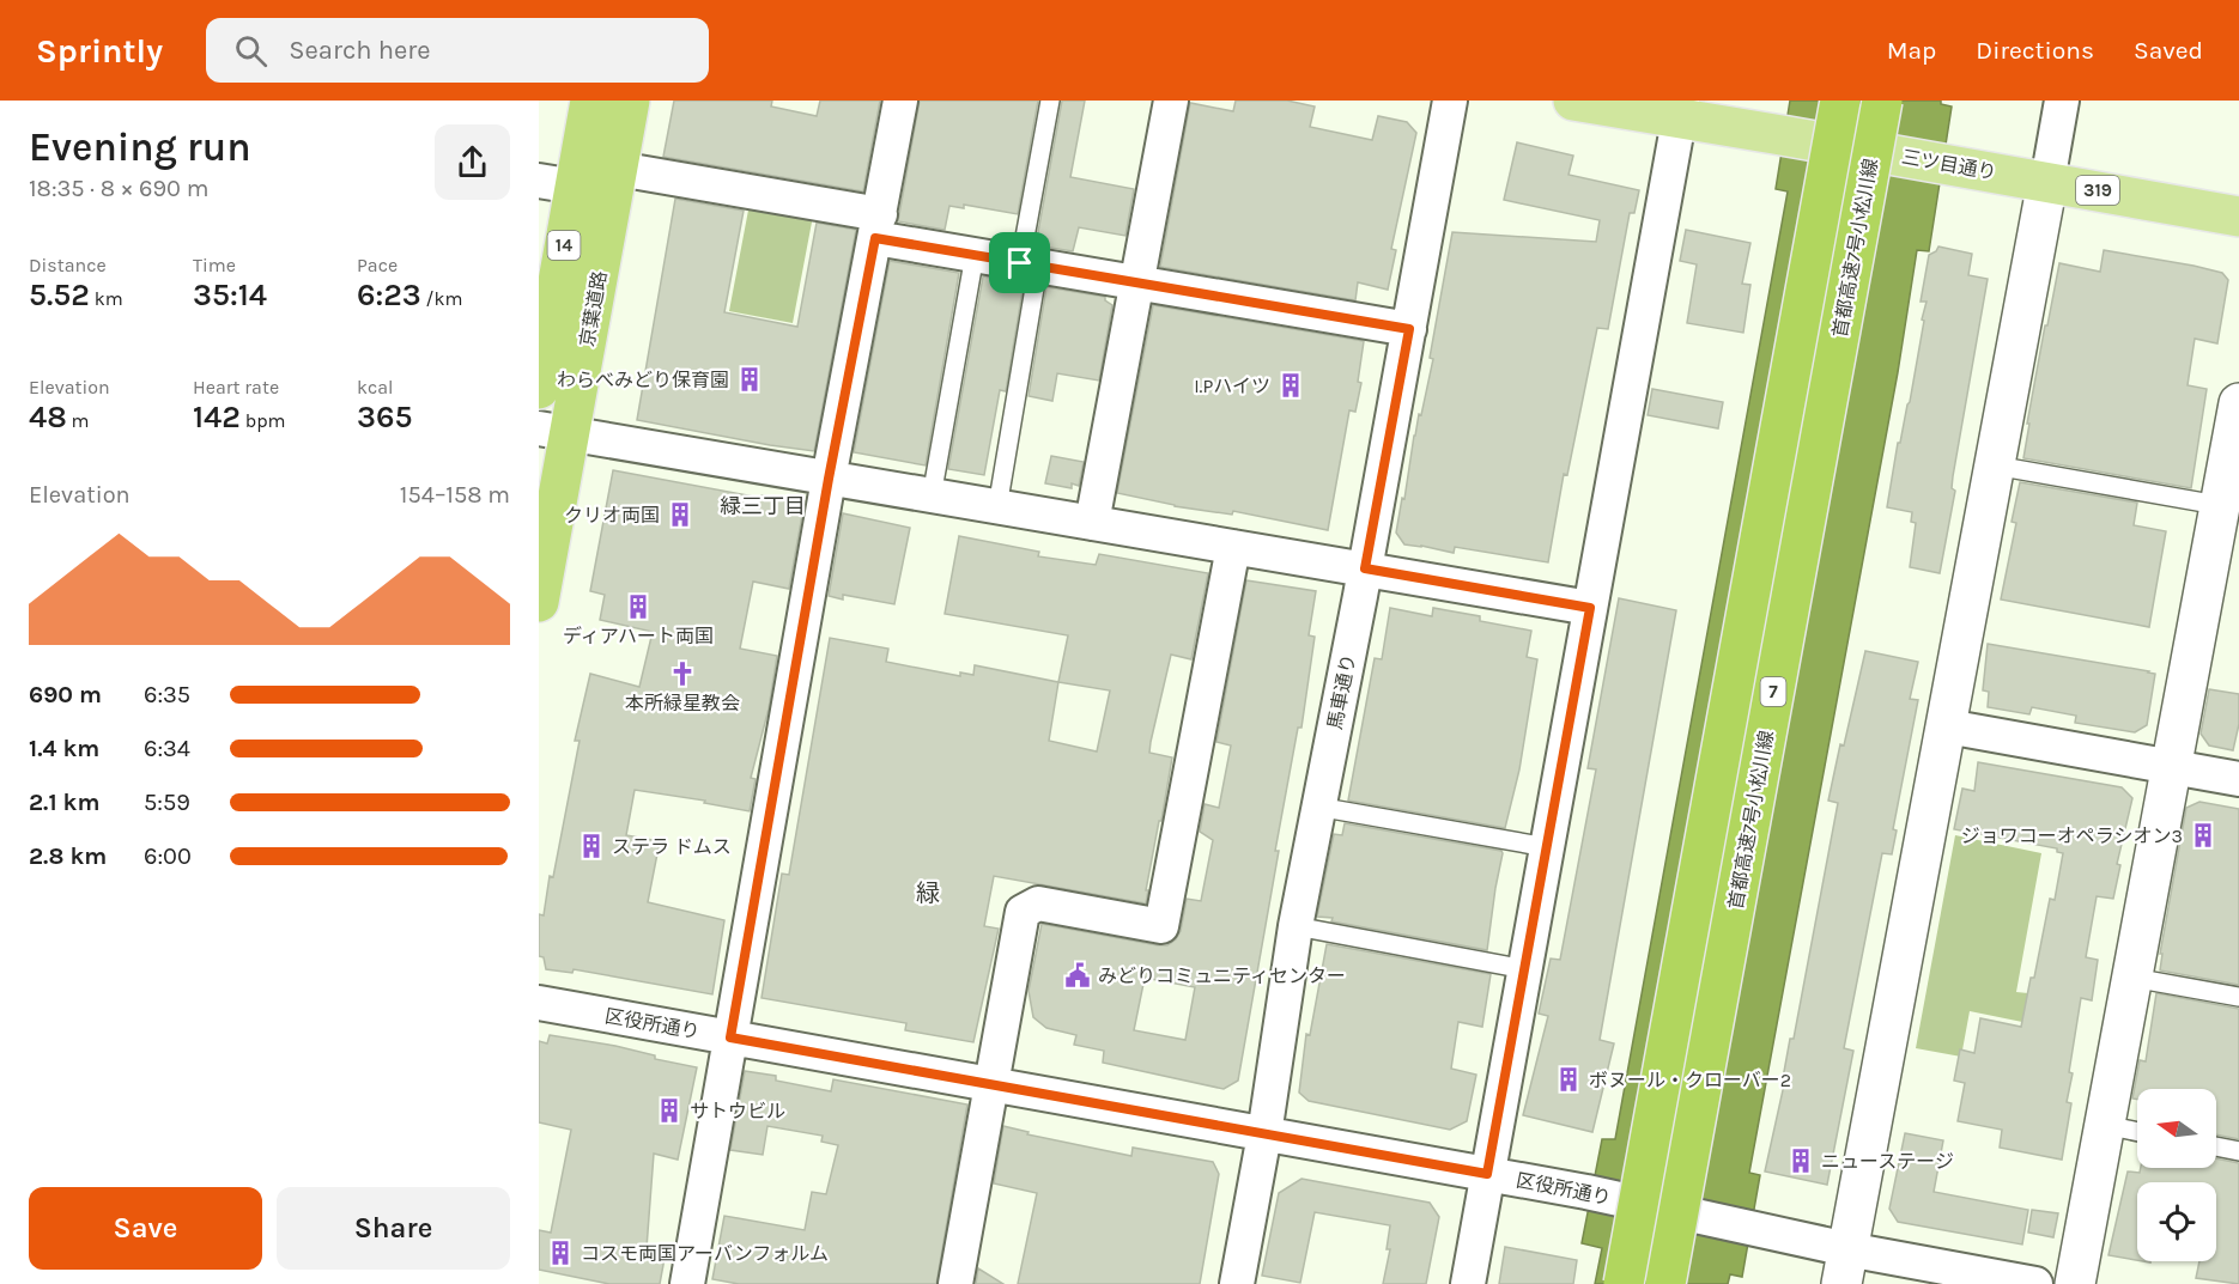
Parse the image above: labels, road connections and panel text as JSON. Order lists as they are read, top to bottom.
{
  "streets": {
    "highway": [
      "14",
      "首都高速7号小松川線",
      "京葉道路",
      "7"
    ],
    "main road": ["三ツ目通り", "319"],
    "street": ["馬車通り", "区役所通り"]
  },
  "crossings": [
    ["馬車通り", "区役所通り"]
  ],
  "districts": ["緑三丁目", "緑"],
  "places": {
    "building": [
      "わらべみどり保育園",
      "I.Pハイツ",
      "クリオ両国",
      "ディアハート両国",
      "ジョワコーオペラシオン3",
      "ステラ ドムス",
      "ボヌール・クローバー2",
      "サトウビル",
      "ニューステージ",
      "コスモ両国アーバンフォルム"
    ],
    "church": ["本所緑星教会"],
    "public building": ["みどりコミュニティセンター"]
  },
  "north": "left",
  "page": {
    "header": "Sprintly",
    "search": "Search here",
    "nav": ["Map", "Directions", "Saved"],
    "heading": ["Evening run", "18:35 · 8 × 690 m"],
    "stats": [
      ["Distance", "5.52 km"],
      ["Time", "35:14"],
      ["Pace", "6:23 /km"],
      ["Elevation", "48 m"],
      ["Heart rate", "142 bpm"],
      ["kcal", "365"]
    ],
    "chart": ["Elevation", "154–158 m"],
    "list": [
      {
        "name": "690 m",
        "note": "6:35"
      },
      {
        "name": "1.4 km",
        "note": "6:34"
      },
      {
        "name": "2.1 km",
        "note": "5:59"
      },
      {
        "name": "2.8 km",
        "note": "6:00"
      }
    ],
    "buttons": ["Save", "Share"]
  }
}
